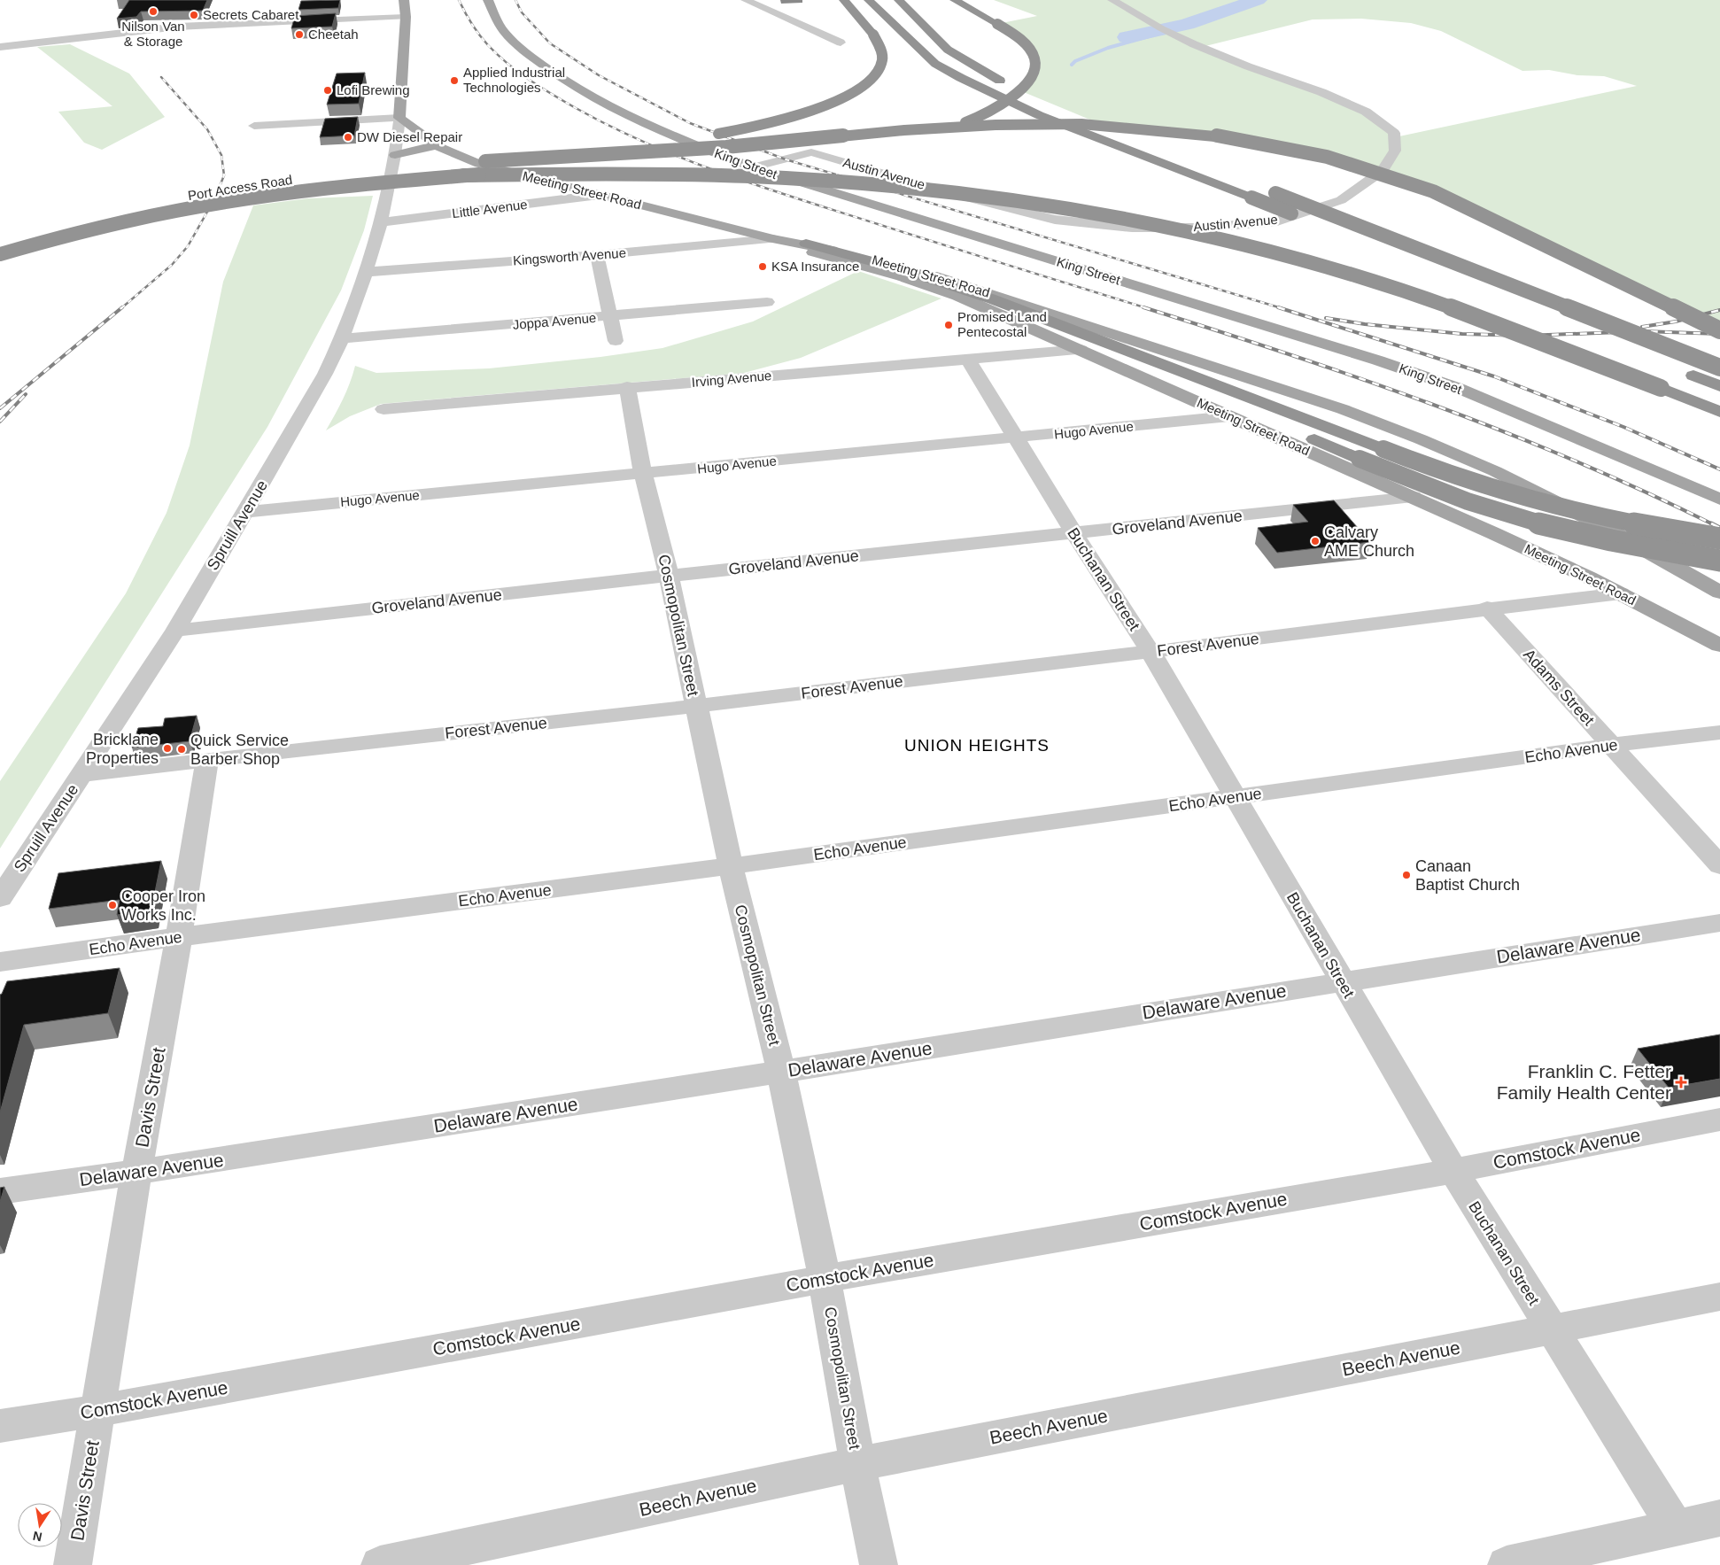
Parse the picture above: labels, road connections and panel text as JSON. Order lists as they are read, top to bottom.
{
  "streets": {
    "highway": ["Port Access Road"],
    "main road": ["King Street", "Meeting Street Road"],
    "street": [
      "Austin Avenue",
      "Little Avenue",
      "Kingsworth Avenue",
      "Joppa Avenue",
      "Irving Avenue",
      "Hugo Avenue",
      "Groveland Avenue",
      "Spruill Avenue",
      "Buchanan Street",
      "Cosmopolitan Street",
      "Forest Avenue",
      "Adams Street",
      "Echo Avenue",
      "Delaware Avenue",
      "Davis Street",
      "Comstock Avenue",
      "Beech Avenue"
    ]
  },
  "crossings": [
    ["King Street", "Austin Avenue"],
    ["Meeting Street Road", "Little Avenue"],
    ["Meeting Street Road", "Kingsworth Avenue"],
    ["Meeting Street Road", "Irving Avenue"],
    ["Meeting Street Road", "Hugo Avenue"],
    ["Meeting Street Road", "Groveland Avenue"],
    ["Meeting Street Road", "Spruill Avenue"],
    ["Meeting Street Road", "Forest Avenue"],
    ["Little Avenue", "Spruill Avenue"],
    ["Kingsworth Avenue", "Spruill Avenue"],
    ["Joppa Avenue", "Spruill Avenue"],
    ["Irving Avenue", "Buchanan Street"],
    ["Irving Avenue", "Cosmopolitan Street"],
    ["Hugo Avenue", "Spruill Avenue"],
    ["Hugo Avenue", "Buchanan Street"],
    ["Hugo Avenue", "Cosmopolitan Street"],
    ["Groveland Avenue", "Spruill Avenue"],
    ["Groveland Avenue", "Buchanan Street"],
    ["Groveland Avenue", "Cosmopolitan Street"],
    ["Spruill Avenue", "Forest Avenue"],
    ["Buchanan Street", "Forest Avenue"],
    ["Buchanan Street", "Echo Avenue"],
    ["Buchanan Street", "Delaware Avenue"],
    ["Buchanan Street", "Comstock Avenue"],
    ["Buchanan Street", "Beech Avenue"],
    ["Cosmopolitan Street", "Forest Avenue"],
    ["Cosmopolitan Street", "Echo Avenue"],
    ["Cosmopolitan Street", "Delaware Avenue"],
    ["Cosmopolitan Street", "Comstock Avenue"],
    ["Cosmopolitan Street", "Beech Avenue"],
    ["Forest Avenue", "Adams Street"],
    ["Forest Avenue", "Davis Street"],
    ["Adams Street", "Echo Avenue"],
    ["Echo Avenue", "Davis Street"],
    ["Delaware Avenue", "Davis Street"],
    ["Davis Street", "Comstock Avenue"]
  ],
  "districts": ["UNION HEIGHTS"],
  "places": {
    "other": [
      "Nilson Van & Storage",
      "Secrets Cabaret",
      "Cheetah",
      "Applied Industrial Technologies",
      "Lofi Brewing",
      "DW Diesel Repair",
      "KSA Insurance",
      "Promised Land Pentecostal",
      "Calvary AME Church",
      "Bricklane Properties",
      "Quick Service Barber Shop",
      "Canaan Baptist Church",
      "Cooper Iron Works Inc."
    ],
    "health": ["Franklin C. Fetter Family Health Center"]
  },
  "north": "bottom"
}
